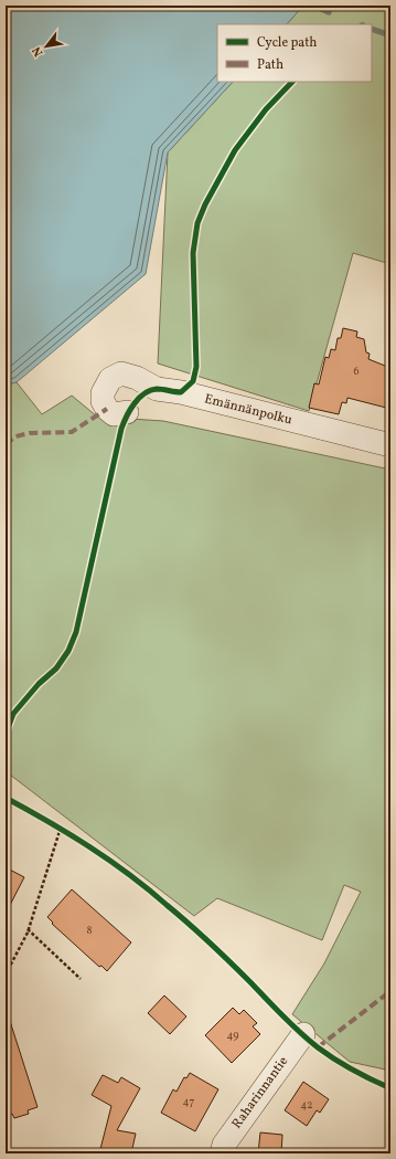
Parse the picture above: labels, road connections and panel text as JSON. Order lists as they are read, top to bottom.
{
  "streets": {
    "street": ["Emännänpolku", "Raharinnantie"]
  },
  "house_numbers": [
    "6",
    "8",
    "49",
    "47",
    "42"
  ],
  "legend": ["Cycle path", "Path"],
  "north": "bottom left"
}
